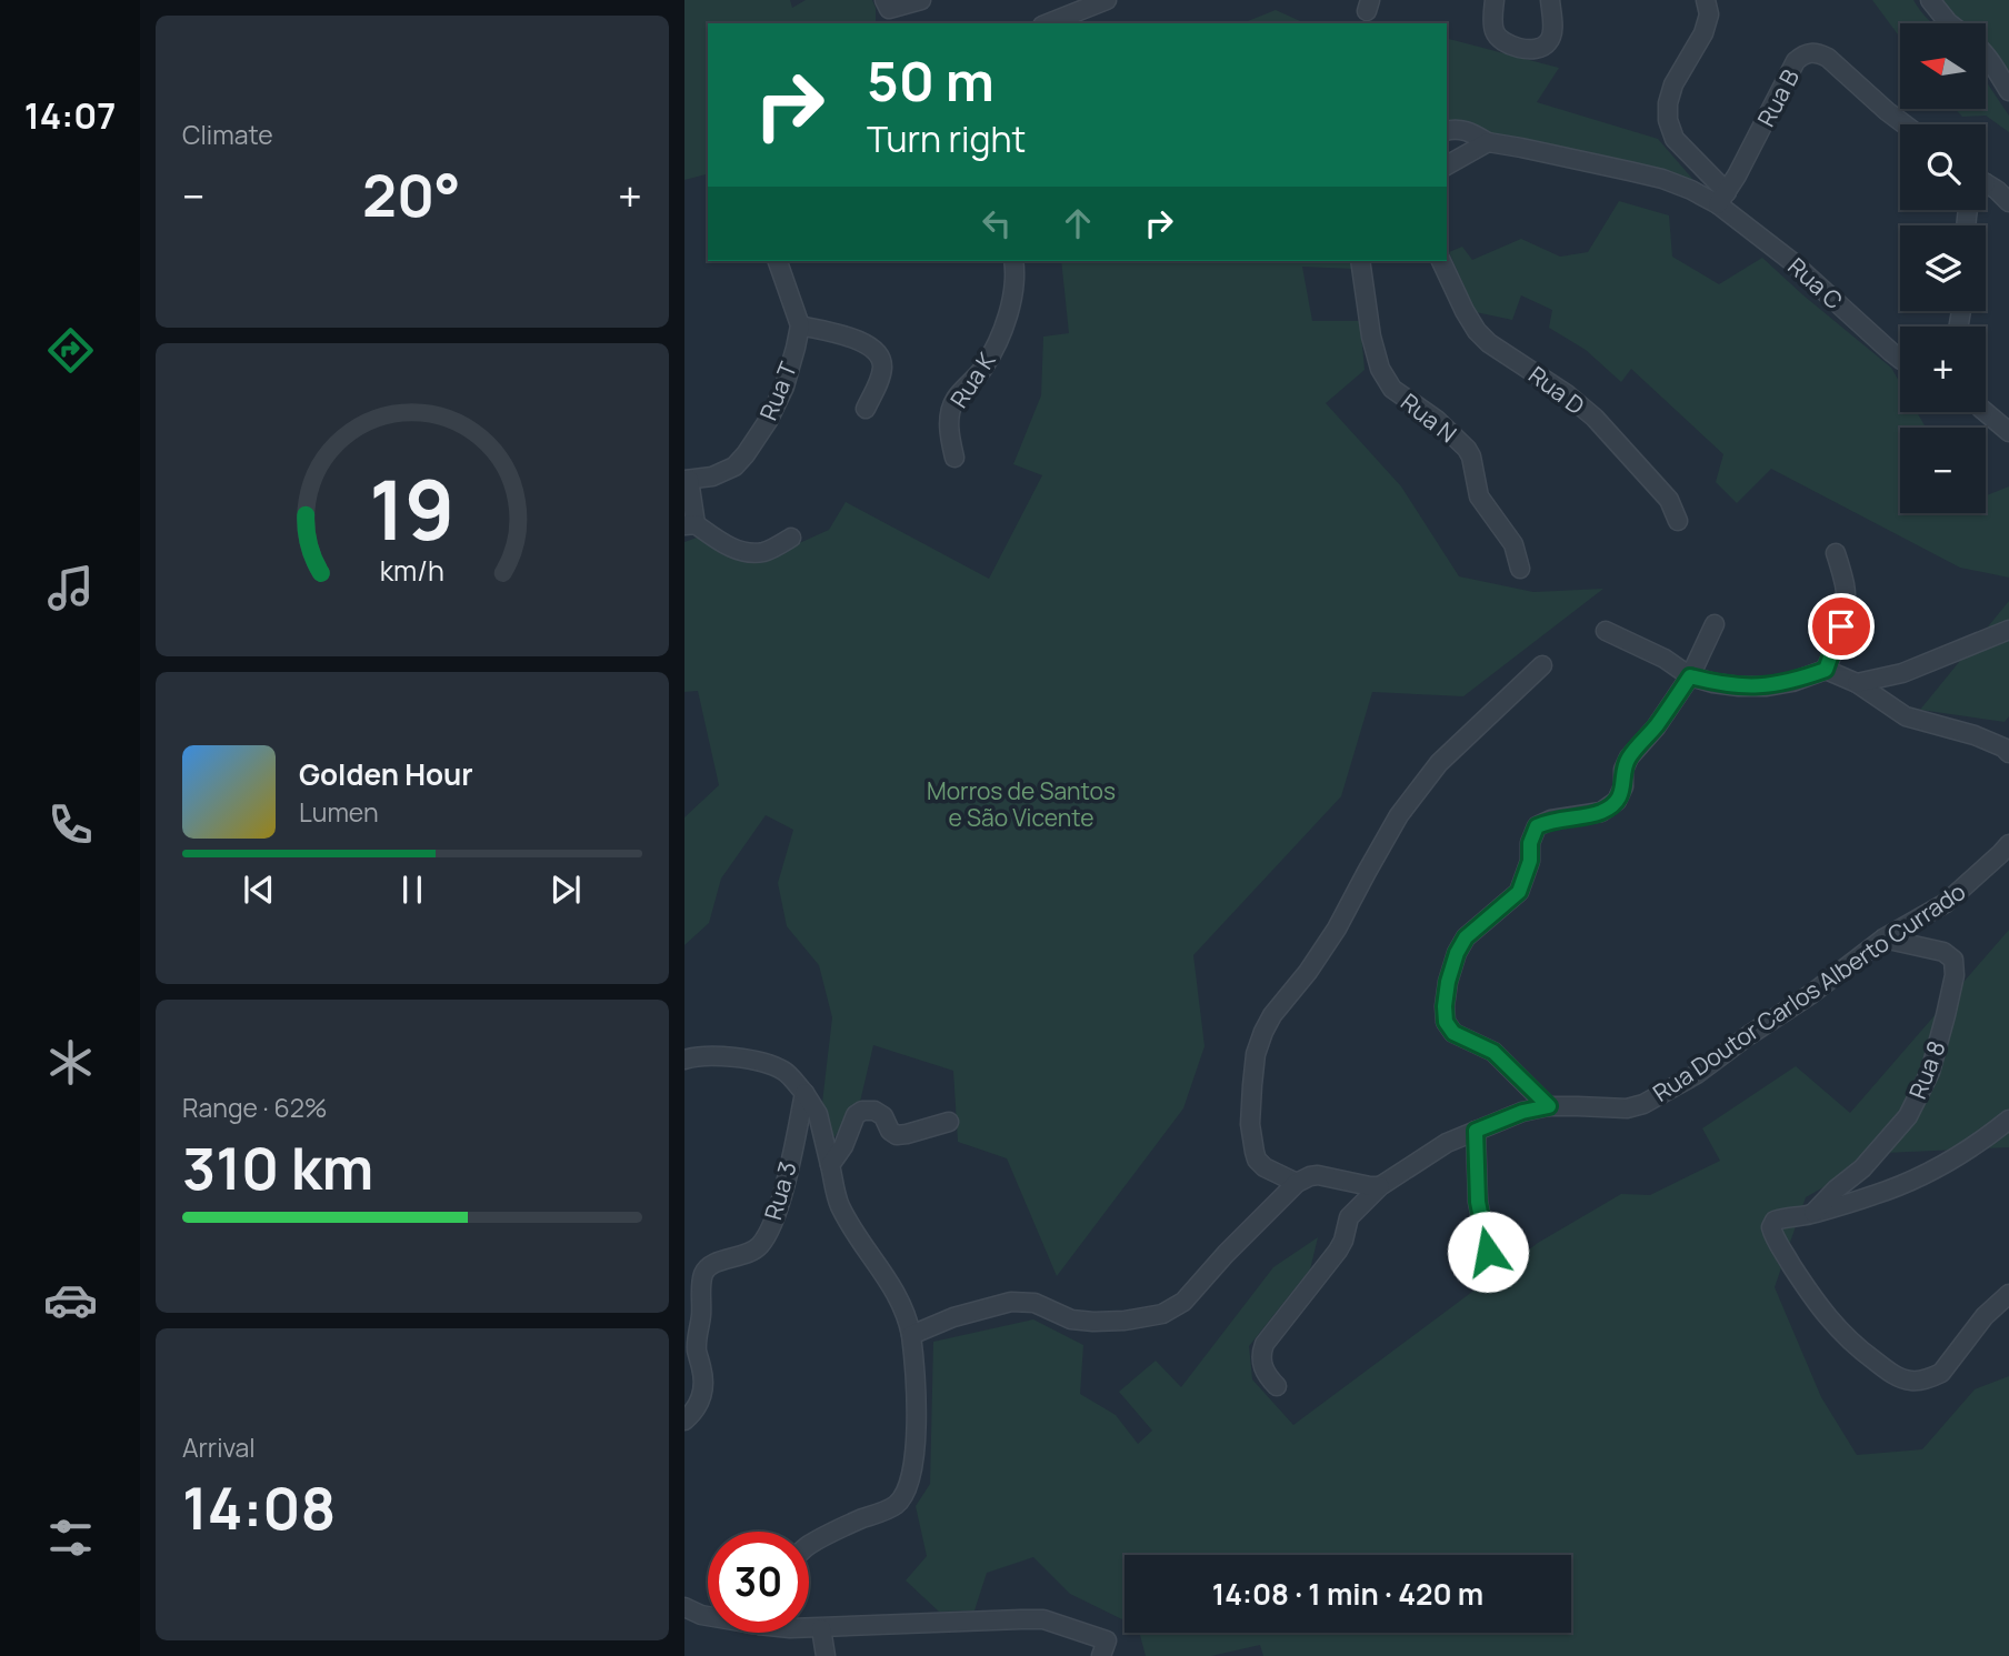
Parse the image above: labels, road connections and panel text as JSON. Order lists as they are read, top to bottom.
{
  "streets": {
    "street": [
      "Rua B",
      "Rua C",
      "Rua K",
      "Rua D",
      "Rua T",
      "Rua N",
      "Rua Doutor Carlos Alberto Currado",
      "Rua 8",
      "Rua 3"
    ]
  },
  "crossings": [
    ["Rua B", "Rua C"],
    ["Rua Doutor Carlos Alberto Currado", "Rua 8"]
  ],
  "parks": ["Morros de Santos e São Vicente"],
  "north": "left",
  "page": {
    "tabs": "14:07",
    "tile": [
      "Climate",
      ["Range · 62%", "310 km"],
      ["Arrival", "14:08"]
    ],
    "map_buttons": ["+", "−"],
    "turn": ["50 m", "Turn right"],
    "heat": ["−", "20°", "+"],
    "song": ["Golden Hour", "Lumen"],
    "limit": "30",
    "trip": "14:08 · 1 min · 420 m",
    "gauge": ["19", "km/h"]
  }
}
